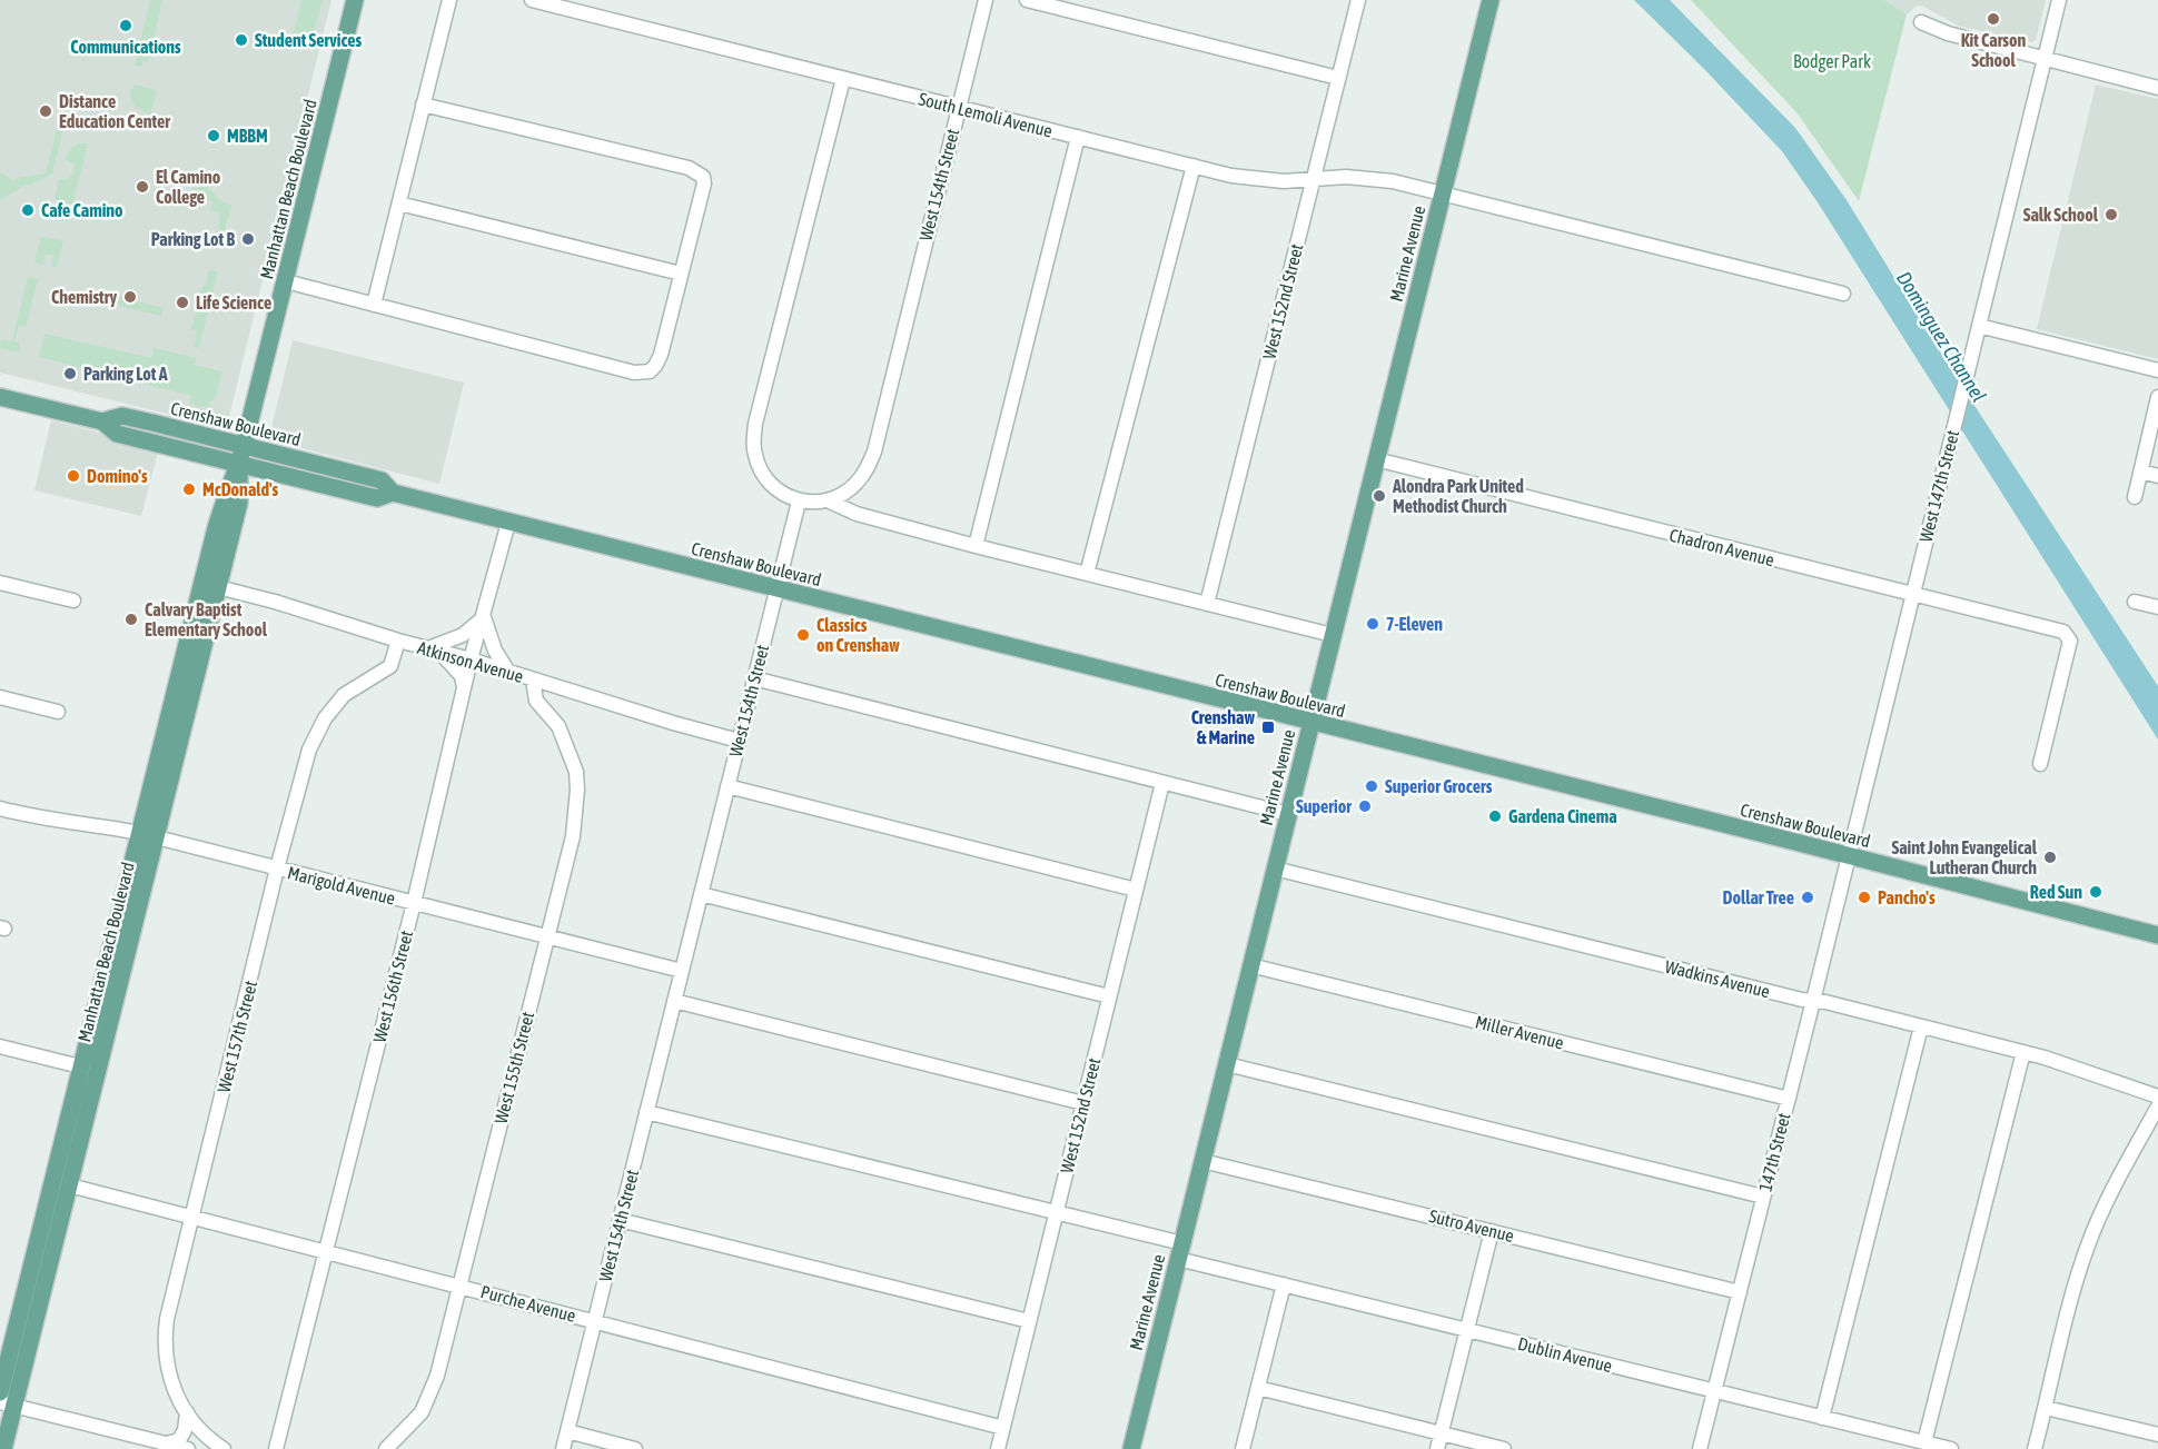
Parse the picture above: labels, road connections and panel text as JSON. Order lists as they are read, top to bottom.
{
  "streets": {
    "main road": ["Manhattan Beach Boulevard", "Marine Avenue", "Crenshaw Boulevard"],
    "street": [
      "South Lemoli Avenue",
      "West 154th Street",
      "West 152nd Street",
      "West 147th Street",
      "Chadron Avenue",
      "Atkinson Avenue",
      "Marigold Avenue",
      "Wadkins Avenue",
      "West 156th Street",
      "Miller Avenue",
      "West 157th Street",
      "West 155th Street",
      "147th Street",
      "Sutro Avenue",
      "Purche Avenue",
      "Dublin Avenue"
    ]
  },
  "crossings": [
    ["South Lemoli Avenue", "West 154th Street"],
    ["South Lemoli Avenue", "Marine Avenue"],
    ["South Lemoli Avenue", "West 152nd Street"],
    ["West 154th Street", "Crenshaw Boulevard"],
    ["West 154th Street", "Atkinson Avenue"],
    ["West 154th Street", "Marigold Avenue"],
    ["West 154th Street", "Purche Avenue"],
    ["West 154th Street", "Dublin Avenue"],
    ["Manhattan Beach Boulevard", "Crenshaw Boulevard"],
    ["Manhattan Beach Boulevard", "Atkinson Avenue"],
    ["Manhattan Beach Boulevard", "Marigold Avenue"],
    ["Manhattan Beach Boulevard", "Purche Avenue"],
    ["Marine Avenue", "Crenshaw Boulevard"],
    ["Marine Avenue", "Chadron Avenue"],
    ["Marine Avenue", "Wadkins Avenue"],
    ["Marine Avenue", "Miller Avenue"],
    ["Marine Avenue", "Sutro Avenue"],
    ["Marine Avenue", "Dublin Avenue"],
    ["West 152nd Street", "Purche Avenue"],
    ["West 152nd Street", "Dublin Avenue"],
    ["Crenshaw Boulevard", "West 147th Street"],
    ["Crenshaw Boulevard", "West 156th Street"],
    ["Crenshaw Boulevard", "147th Street"],
    ["West 147th Street", "Chadron Avenue"],
    ["West 147th Street", "147th Street"],
    ["Atkinson Avenue", "West 156th Street"],
    ["Atkinson Avenue", "West 157th Street"],
    ["Atkinson Avenue", "West 155th Street"],
    ["Marigold Avenue", "West 156th Street"],
    ["Marigold Avenue", "West 157th Street"],
    ["Marigold Avenue", "West 155th Street"],
    ["Wadkins Avenue", "147th Street"],
    ["West 156th Street", "Purche Avenue"],
    ["Miller Avenue", "147th Street"],
    ["West 157th Street", "Purche Avenue"],
    ["West 155th Street", "Purche Avenue"],
    ["147th Street", "Sutro Avenue"],
    ["147th Street", "Dublin Avenue"]
  ],
  "water": ["Dominguez Channel"],
  "parks": ["Bodger Park"],
  "places": {
    "other": [
      "Kit Carson School",
      "Communications",
      "Student Services",
      "Distance Education Center",
      "MBBM",
      "El Camino College",
      "Cafe Camino",
      "Salk School",
      "Parking Lot B",
      "Chemistry",
      "Life Science",
      "Parking Lot A",
      "Domino's",
      "McDonald's",
      "Alondra Park United Methodist Church",
      "Calvary Baptist Elementary School",
      "7-Eleven",
      "Classics on Crenshaw",
      "Superior Grocers",
      "Superior",
      "Gardena Cinema",
      "Saint John Evangelical Lutheran Church",
      "Red Sun",
      "Dollar Tree",
      "Pancho's"
    ],
    "transit": ["Crenshaw & Marine"]
  }
}
